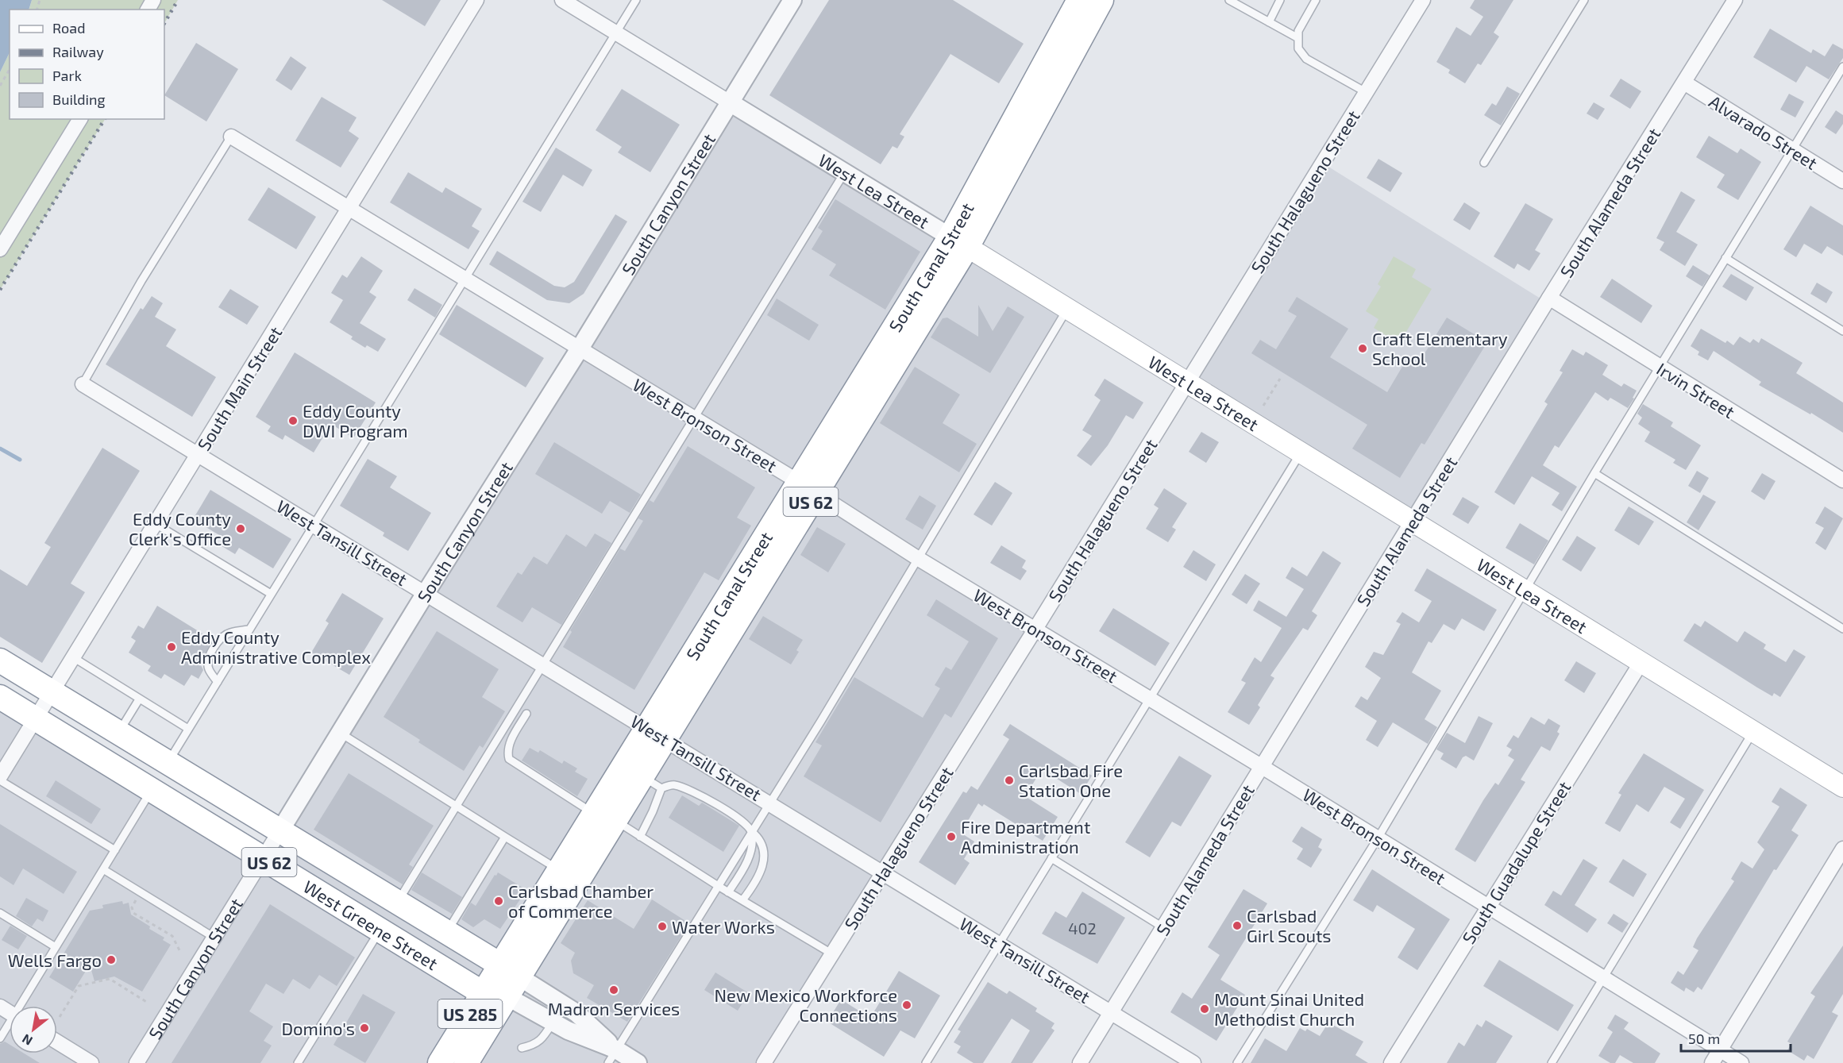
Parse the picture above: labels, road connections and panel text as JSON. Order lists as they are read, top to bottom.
{
  "streets": {
    "highway": [
      "South Canal Street",
      "US 62",
      "West Greene Street",
      "US 285"
    ],
    "main road": ["West Lea Street"],
    "street": [
      "Alvarado Street",
      "South Halagueno Street",
      "South Alameda Street",
      "South Canyon Street",
      "South Main Street",
      "Irvin Street",
      "West Bronson Street",
      "West Tansill Street",
      "South Guadalupe Street"
    ]
  },
  "crossings": [
    ["Alvarado Street", "South Alameda Street"],
    ["West Lea Street", "South Halagueno Street"],
    ["West Lea Street", "South Alameda Street"],
    ["West Lea Street", "South Canyon Street"],
    ["West Lea Street", "South Canal Street"],
    ["West Lea Street", "South Guadalupe Street"],
    ["South Halagueno Street", "West Bronson Street"],
    ["South Halagueno Street", "West Tansill Street"],
    ["South Alameda Street", "Irvin Street"],
    ["South Alameda Street", "West Bronson Street"],
    ["South Alameda Street", "West Tansill Street"],
    ["South Canyon Street", "West Bronson Street"],
    ["South Canyon Street", "West Tansill Street"],
    ["South Canyon Street", "West Greene Street"],
    ["South Canal Street", "West Bronson Street"],
    ["South Canal Street", "West Tansill Street"],
    ["South Canal Street", "West Greene Street"],
    ["South Main Street", "West Bronson Street"],
    ["South Main Street", "US 62"],
    ["South Main Street", "West Tansill Street"],
    ["South Main Street", "West Greene Street"],
    ["West Bronson Street", "South Guadalupe Street"],
    ["US 62", "West Greene Street"]
  ],
  "places": [
    "Craft Elementary School",
    "Eddy County DWI Program",
    "Eddy County Clerk's Office",
    "Eddy County Administrative Complex",
    "Carlsbad Fire Station One",
    "Fire Department Administration",
    "Carlsbad Chamber of Commerce",
    "Carlsbad Girl Scouts",
    "Water Works",
    "Wells Fargo",
    "Madron Services",
    "New Mexico Workforce Connections",
    "Mount Sinai United Methodist Church",
    "Domino's"
  ],
  "house_numbers": ["402"],
  "legend": [
    "Road",
    "Railway",
    "Park",
    "Building"
  ],
  "scale_bar": "50 m",
  "north": "bottom left"
}
